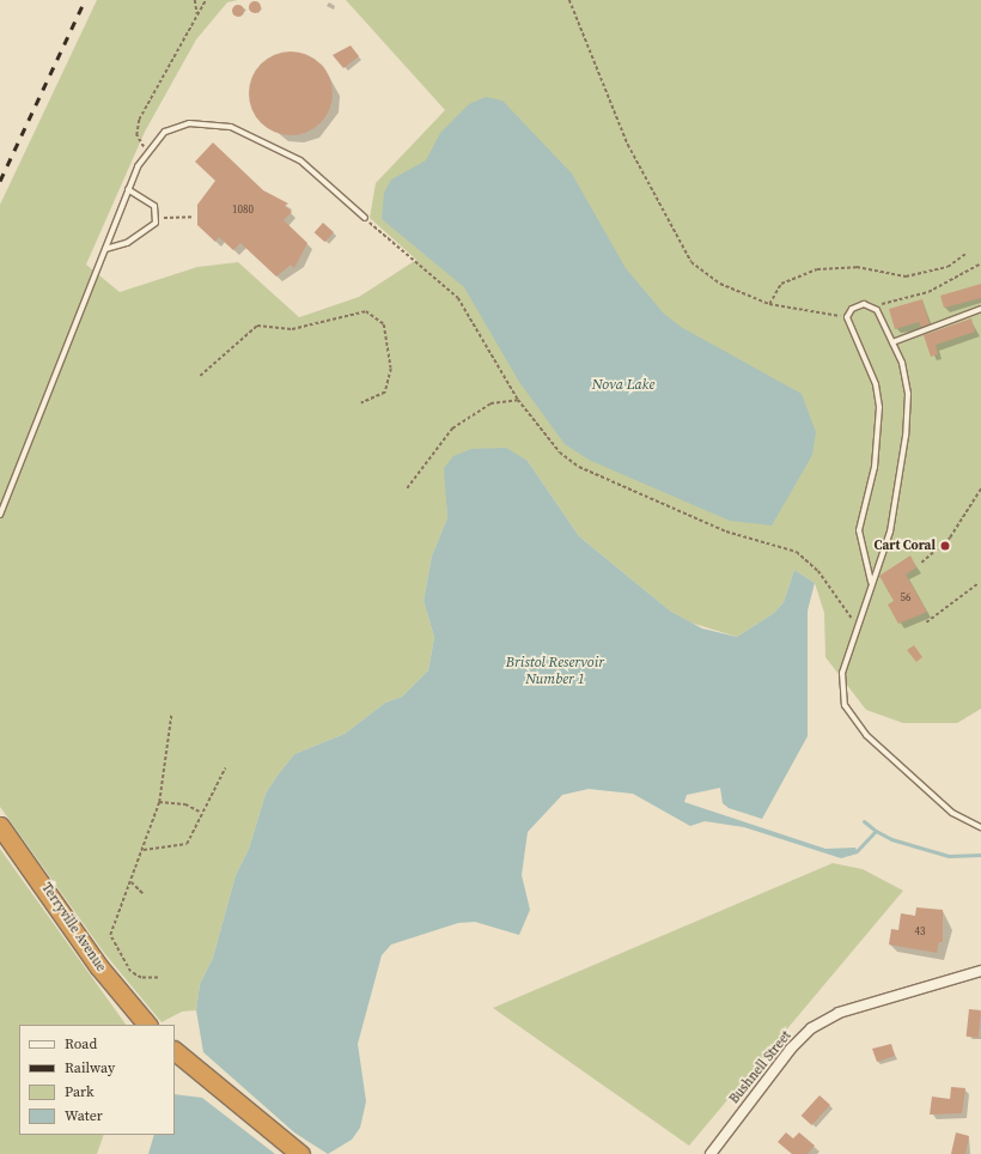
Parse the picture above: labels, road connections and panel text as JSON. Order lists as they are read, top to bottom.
{
  "streets": {
    "highway": ["Terryville Avenue"],
    "street": ["Bushnell Street"]
  },
  "water": ["Nova Lake", "Bristol Reservoir Number 1"],
  "places": ["Cart Coral"],
  "house_numbers": ["1080", "56", "43"],
  "legend": [
    "Road",
    "Railway",
    "Park",
    "Water"
  ]
}
